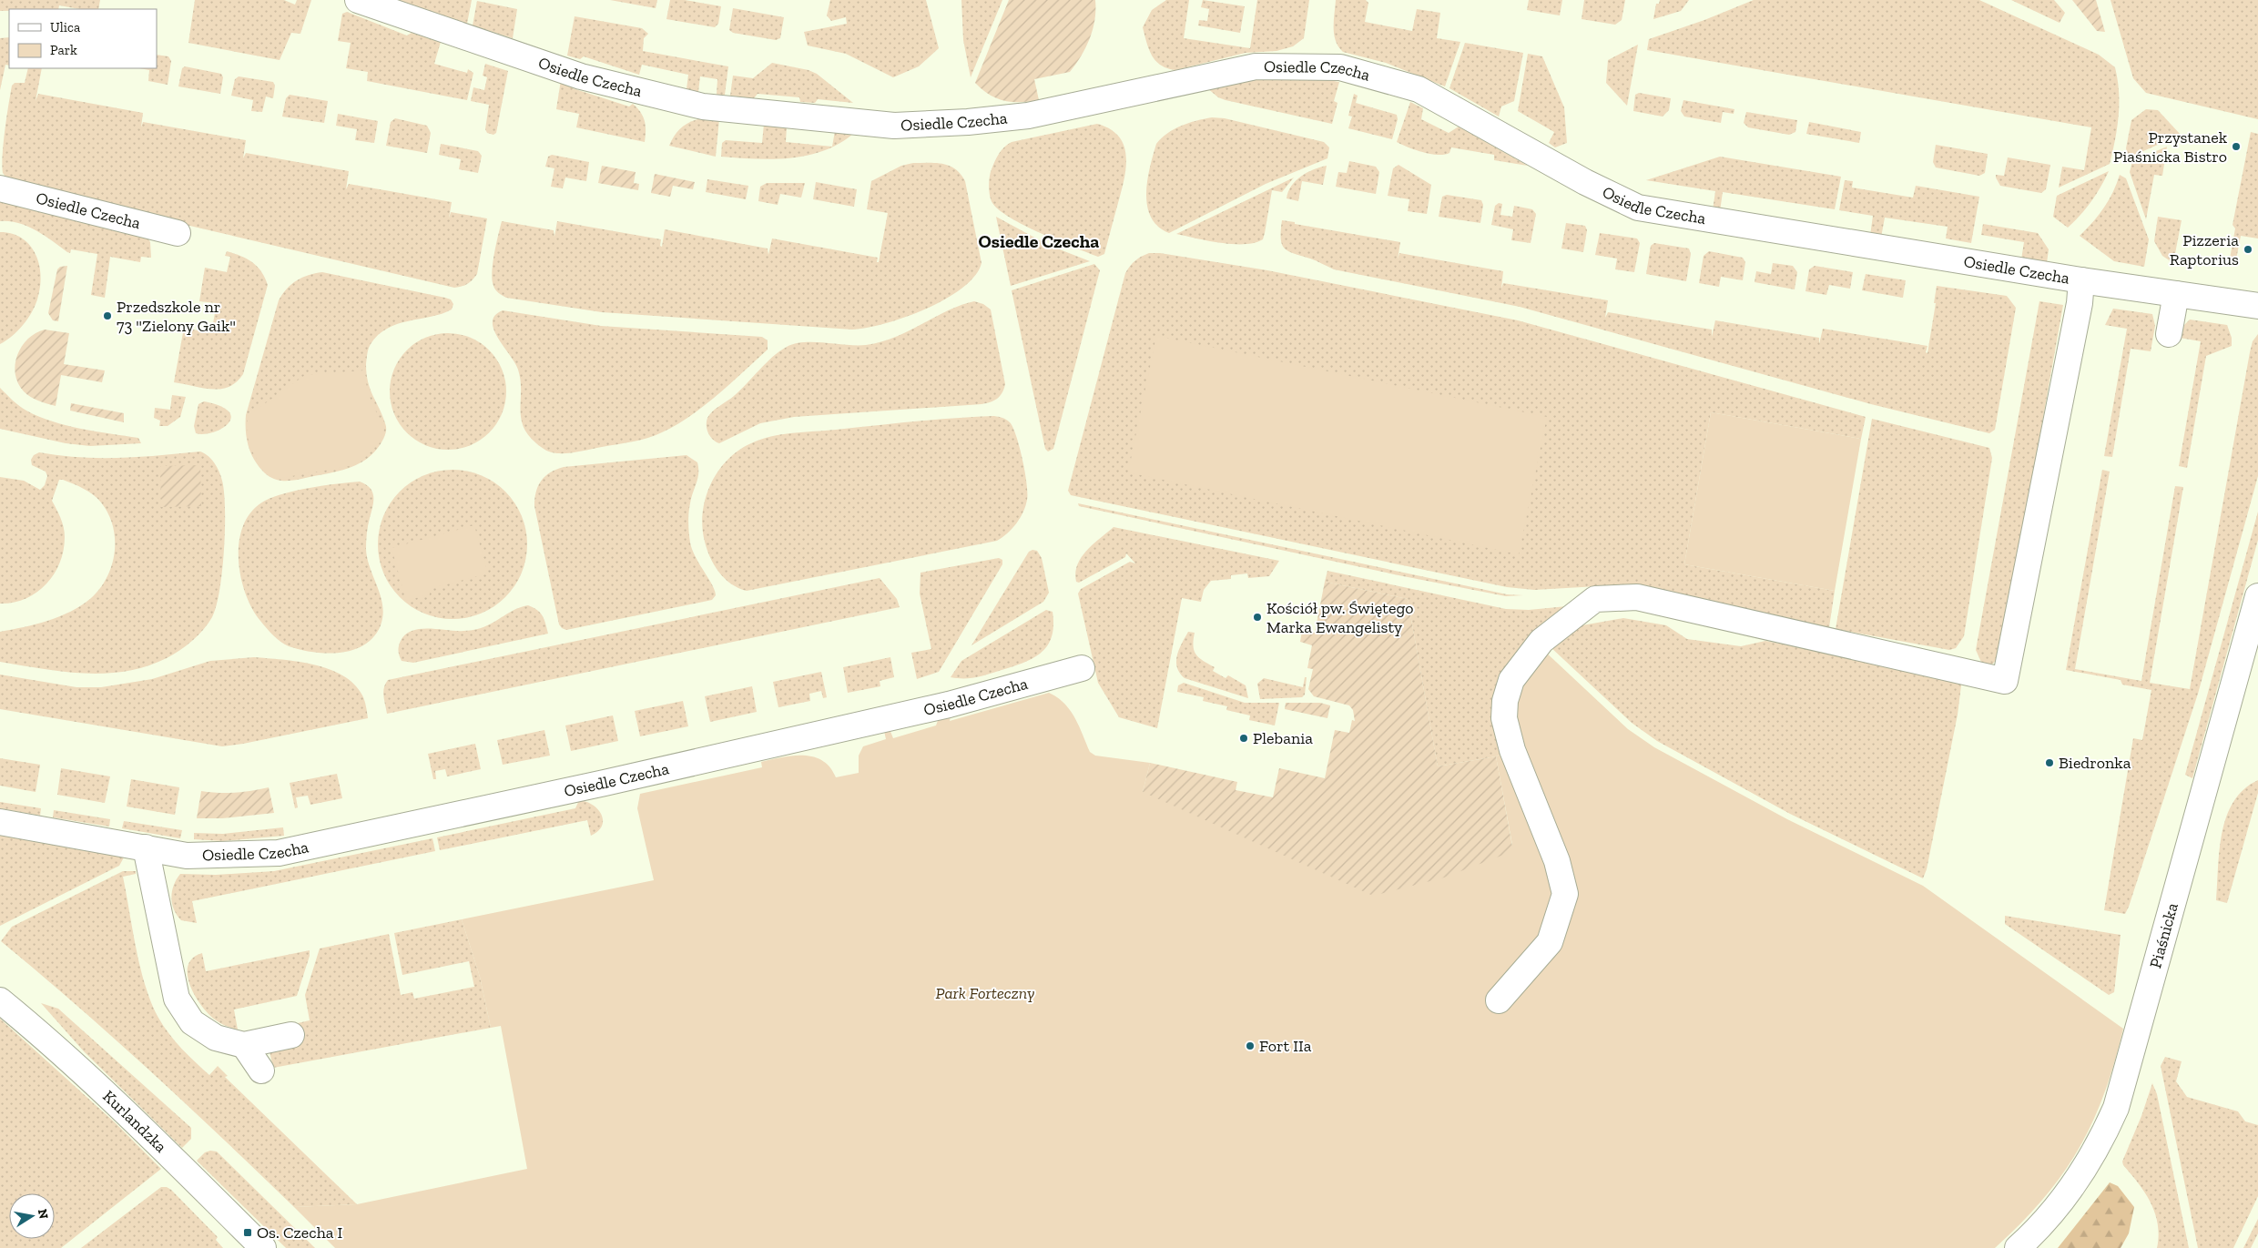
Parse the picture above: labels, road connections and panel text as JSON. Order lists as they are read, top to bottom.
{
  "streets": {
    "street": ["Osiedle Czecha", "Piaśnicka", "Kurlandzka"]
  },
  "districts": ["Osiedle Czecha"],
  "parks": ["Park Forteczny"],
  "places": {
    "other": [
      "Przystanek Piaśnicka Bistro",
      "Pizzeria Raptorius",
      "Przedszkole nr 73 \"Zielony Gaik\"",
      "Kościół pw. Świętego Marka Ewangelisty",
      "Plebania",
      "Biedronka",
      "Fort IIa"
    ],
    "transit": ["Os. Czecha I"]
  },
  "legend": ["Ulica", "Park"],
  "north": "right"
}
